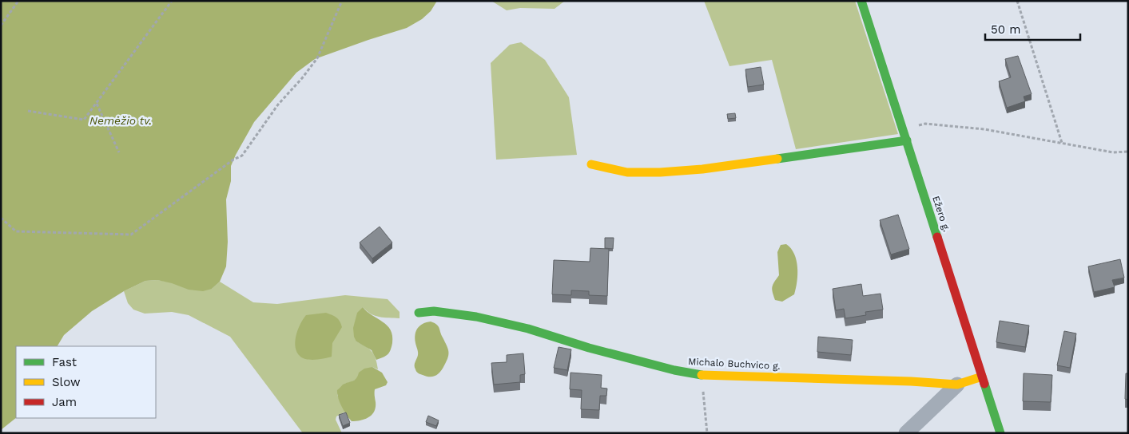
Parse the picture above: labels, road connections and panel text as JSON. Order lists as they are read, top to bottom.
{
  "streets": {
    "street": ["Ežero g.", "Michalo Buchvico g."]
  },
  "crossings": [
    ["Ežero g.", "Michalo Buchvico g."]
  ],
  "water": ["Nemėžio tv."],
  "legend": ["Fast", "Slow", "Jam"],
  "scale_bar": "50 m"
}
